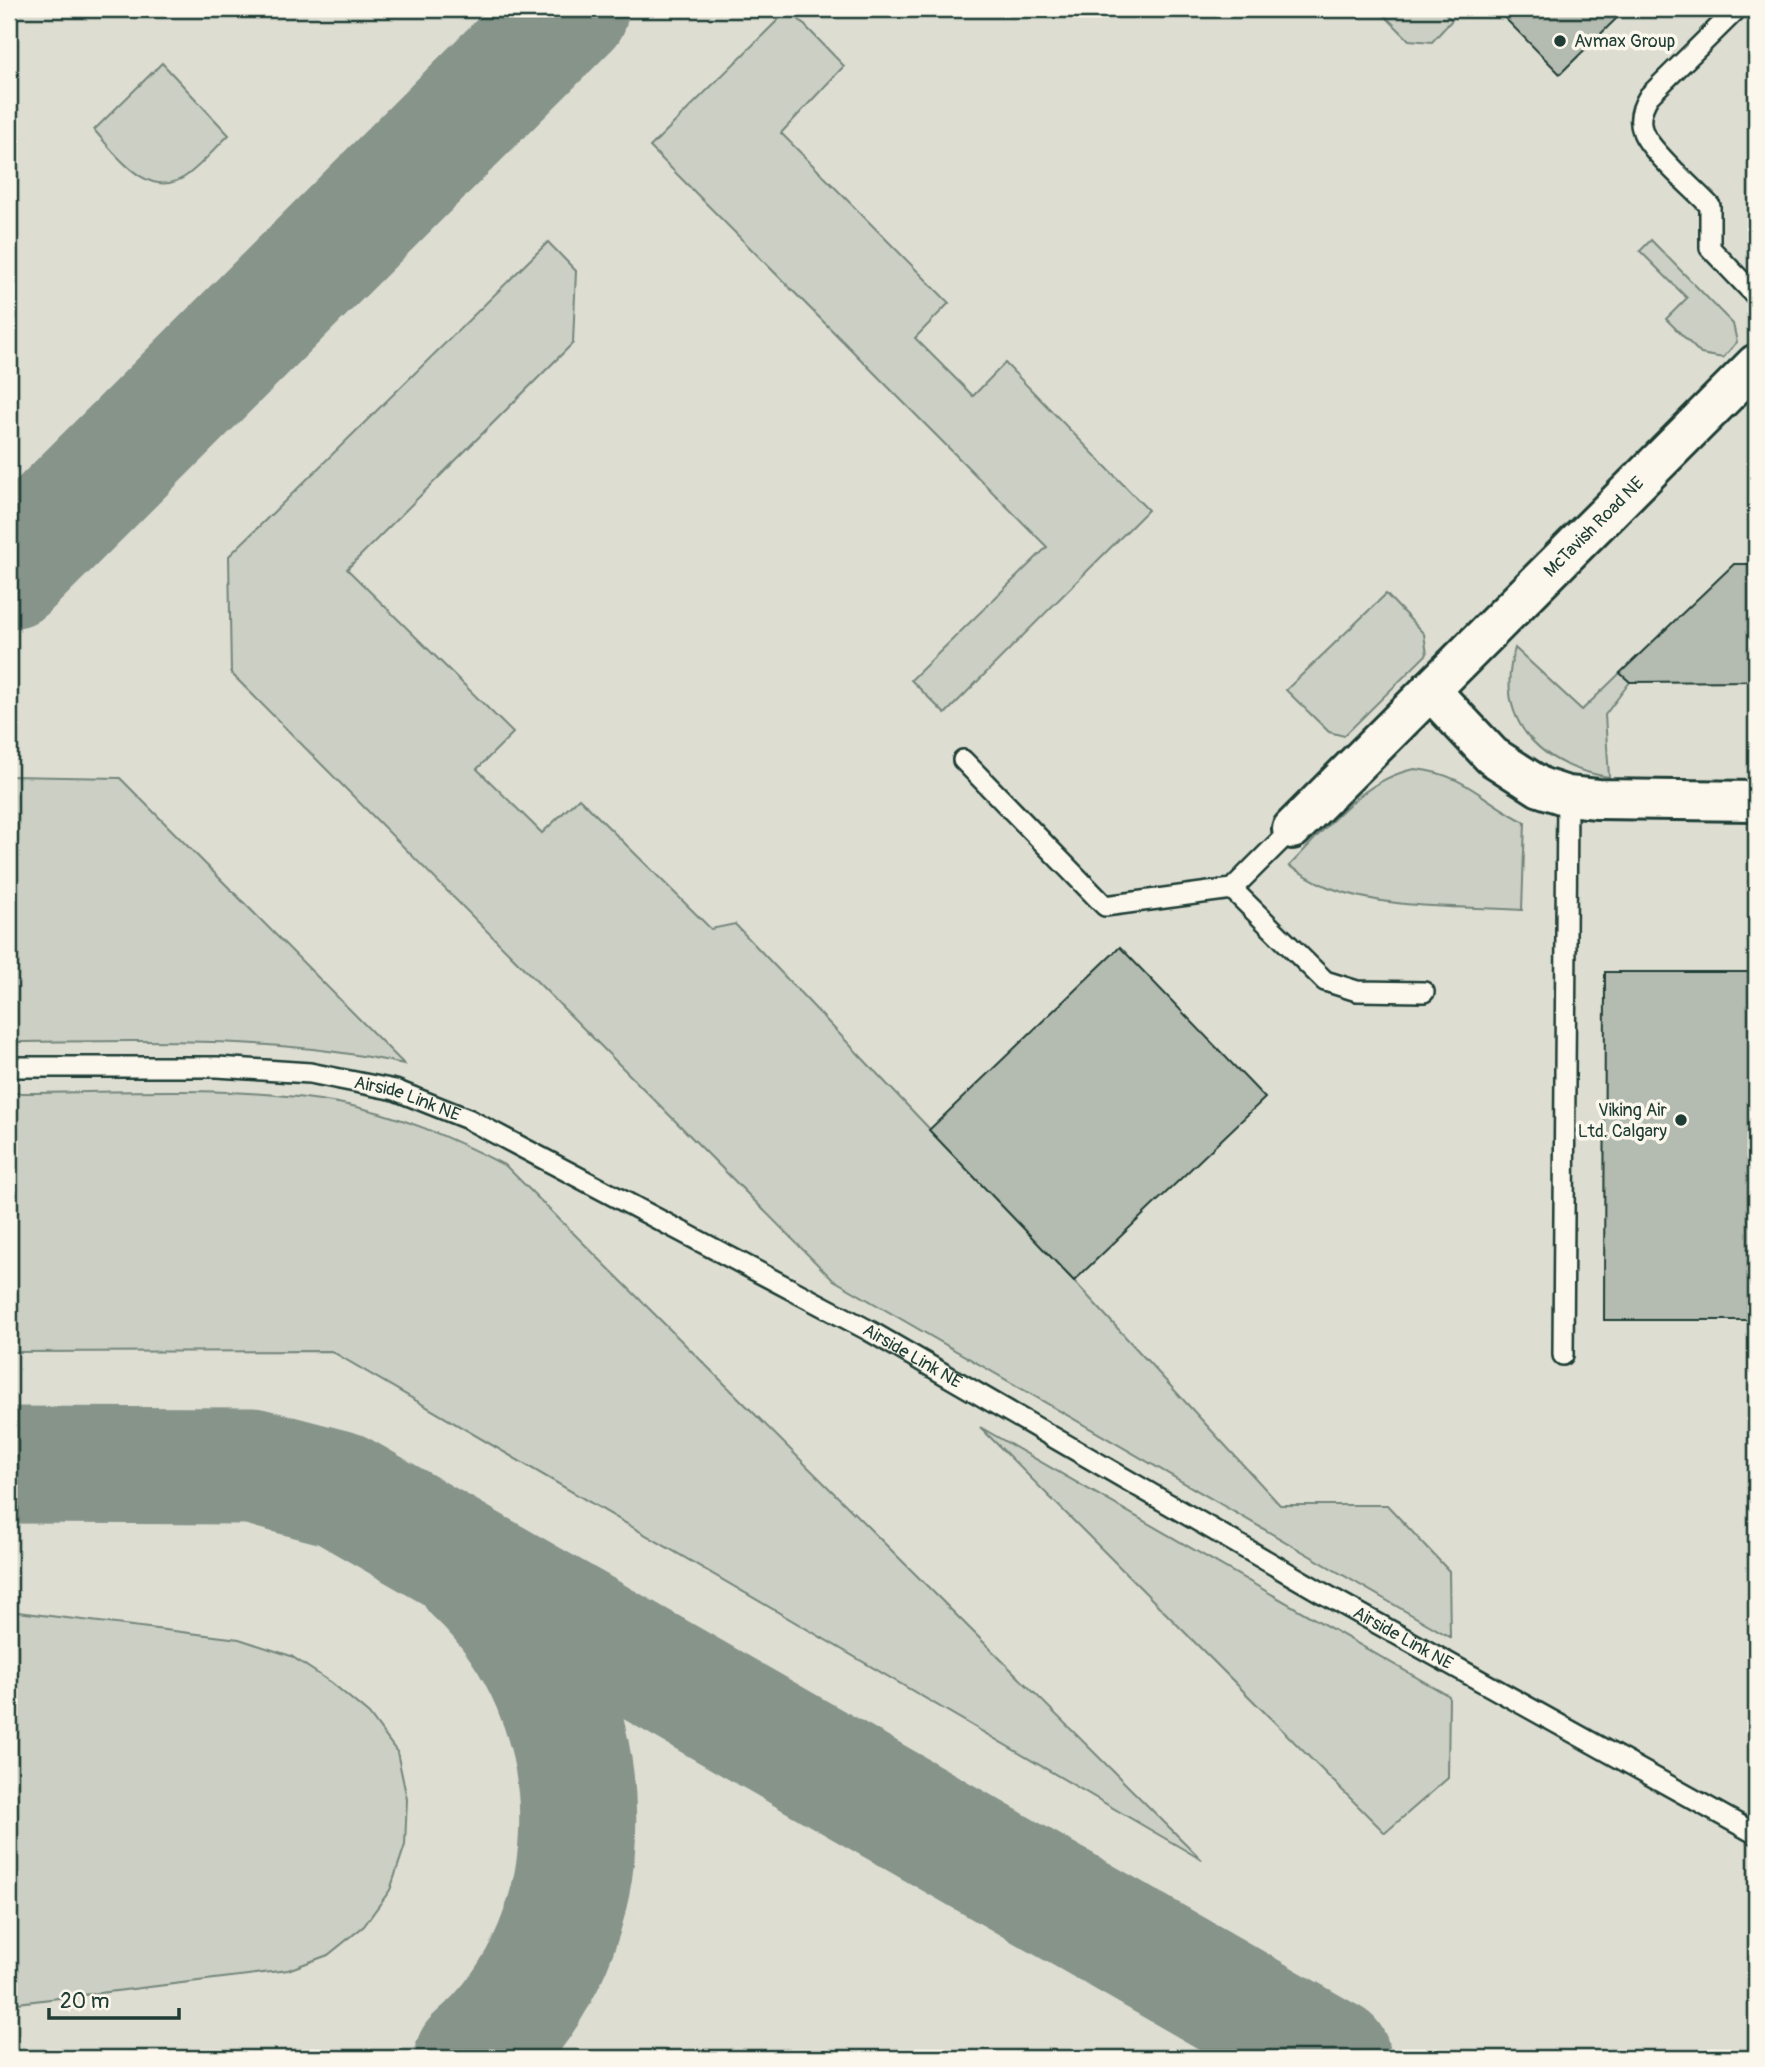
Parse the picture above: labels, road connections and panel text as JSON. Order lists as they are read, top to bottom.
{
  "streets": {
    "street": ["McTavish Road NE"],
    "lane": ["Airside Link NE"]
  },
  "places": ["Avmax Group", "Viking Air Ltd. Calgary"],
  "scale_bar": "20 m"
}
